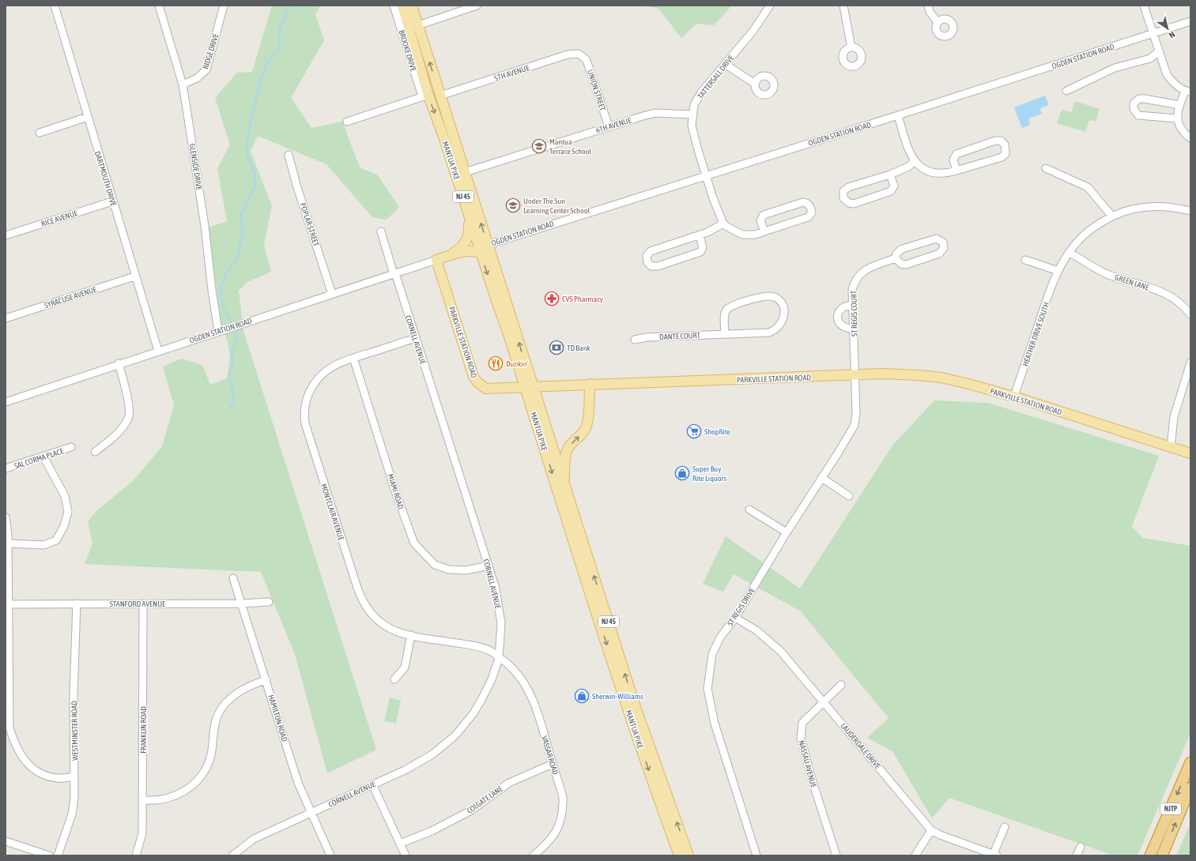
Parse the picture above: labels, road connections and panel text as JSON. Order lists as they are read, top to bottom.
{
  "streets": {
    "highway": ["NJTP"],
    "main road": ["MANTUA PIKE", "NJ 45", "PARKVILLE STATION ROAD"],
    "street": [
      "BROOKE DRIVE",
      "RIDGE DRIVE",
      "OGDEN STATION ROAD",
      "5TH AVENUE",
      "TATTERSALL DRIVE",
      "UNION STREET",
      "6TH AVENUE",
      "GLENSIDE DRIVE",
      "DARTMOUTH DRIVE",
      "RICE AVENUE",
      "POPLAR STREET",
      "GREEN LANE",
      "SYRACUSE AVENUE",
      "ST REGIS COURT",
      "HEATHER DRIVE SOUTH",
      "DANTE COURT",
      "CORNELL AVENUE",
      "SAL CORMA PLACE",
      "MIAMI ROAD",
      "MONTCLAIR AVENUE",
      "STANFORD AVENUE",
      "ST REGIS DRIVE",
      "HAMILTON ROAD",
      "FRANKLIN ROAD",
      "WESTMINSTER ROAD",
      "LAUDERDALE DRIVE",
      "VASSAR ROAD",
      "NASSAU AVENUE",
      "COLGATE LANE"
    ]
  },
  "crossings": [
    ["BROOKE DRIVE", "MANTUA PIKE"],
    ["RIDGE DRIVE", "GLENSIDE DRIVE"],
    ["OGDEN STATION ROAD", "TATTERSALL DRIVE"],
    ["OGDEN STATION ROAD", "MANTUA PIKE"],
    ["OGDEN STATION ROAD", "GLENSIDE DRIVE"],
    ["OGDEN STATION ROAD", "DARTMOUTH DRIVE"],
    ["OGDEN STATION ROAD", "POPLAR STREET"],
    ["OGDEN STATION ROAD", "CORNELL AVENUE"],
    ["OGDEN STATION ROAD", "PARKVILLE STATION ROAD"],
    ["5TH AVENUE", "UNION STREET"],
    ["5TH AVENUE", "MANTUA PIKE"],
    ["TATTERSALL DRIVE", "6TH AVENUE"],
    ["UNION STREET", "6TH AVENUE"],
    ["6TH AVENUE", "MANTUA PIKE"],
    ["MANTUA PIKE", "PARKVILLE STATION ROAD"],
    ["DARTMOUTH DRIVE", "RICE AVENUE"],
    ["DARTMOUTH DRIVE", "SYRACUSE AVENUE"],
    ["GREEN LANE", "HEATHER DRIVE SOUTH"],
    ["ST REGIS COURT", "PARKVILLE STATION ROAD"],
    ["ST REGIS COURT", "ST REGIS DRIVE"],
    ["HEATHER DRIVE SOUTH", "PARKVILLE STATION ROAD"],
    ["CORNELL AVENUE", "MIAMI ROAD"],
    ["CORNELL AVENUE", "MONTCLAIR AVENUE"],
    ["CORNELL AVENUE", "HAMILTON ROAD"],
    ["CORNELL AVENUE", "VASSAR ROAD"],
    ["PARKVILLE STATION ROAD", "ST REGIS DRIVE"],
    ["MIAMI ROAD", "MONTCLAIR AVENUE"],
    ["MONTCLAIR AVENUE", "VASSAR ROAD"],
    ["STANFORD AVENUE", "HAMILTON ROAD"],
    ["STANFORD AVENUE", "FRANKLIN ROAD"],
    ["STANFORD AVENUE", "WESTMINSTER ROAD"],
    ["ST REGIS DRIVE", "LAUDERDALE DRIVE"],
    ["LAUDERDALE DRIVE", "NASSAU AVENUE"],
    ["VASSAR ROAD", "COLGATE LANE"]
  ],
  "places": {
    "school or university": ["Mantua Terrace School", "Under The Sun Learning Center School"],
    "pharmacy": ["CVS Pharmacy"],
    "bank": ["TD Bank"],
    "restaurant": ["Dunkin'"],
    "supermarket": ["ShopRite"],
    "shop": ["Super Buy Rite Liquors", "Sherwin-Williams"]
  },
  "north": "bottom right"
}
